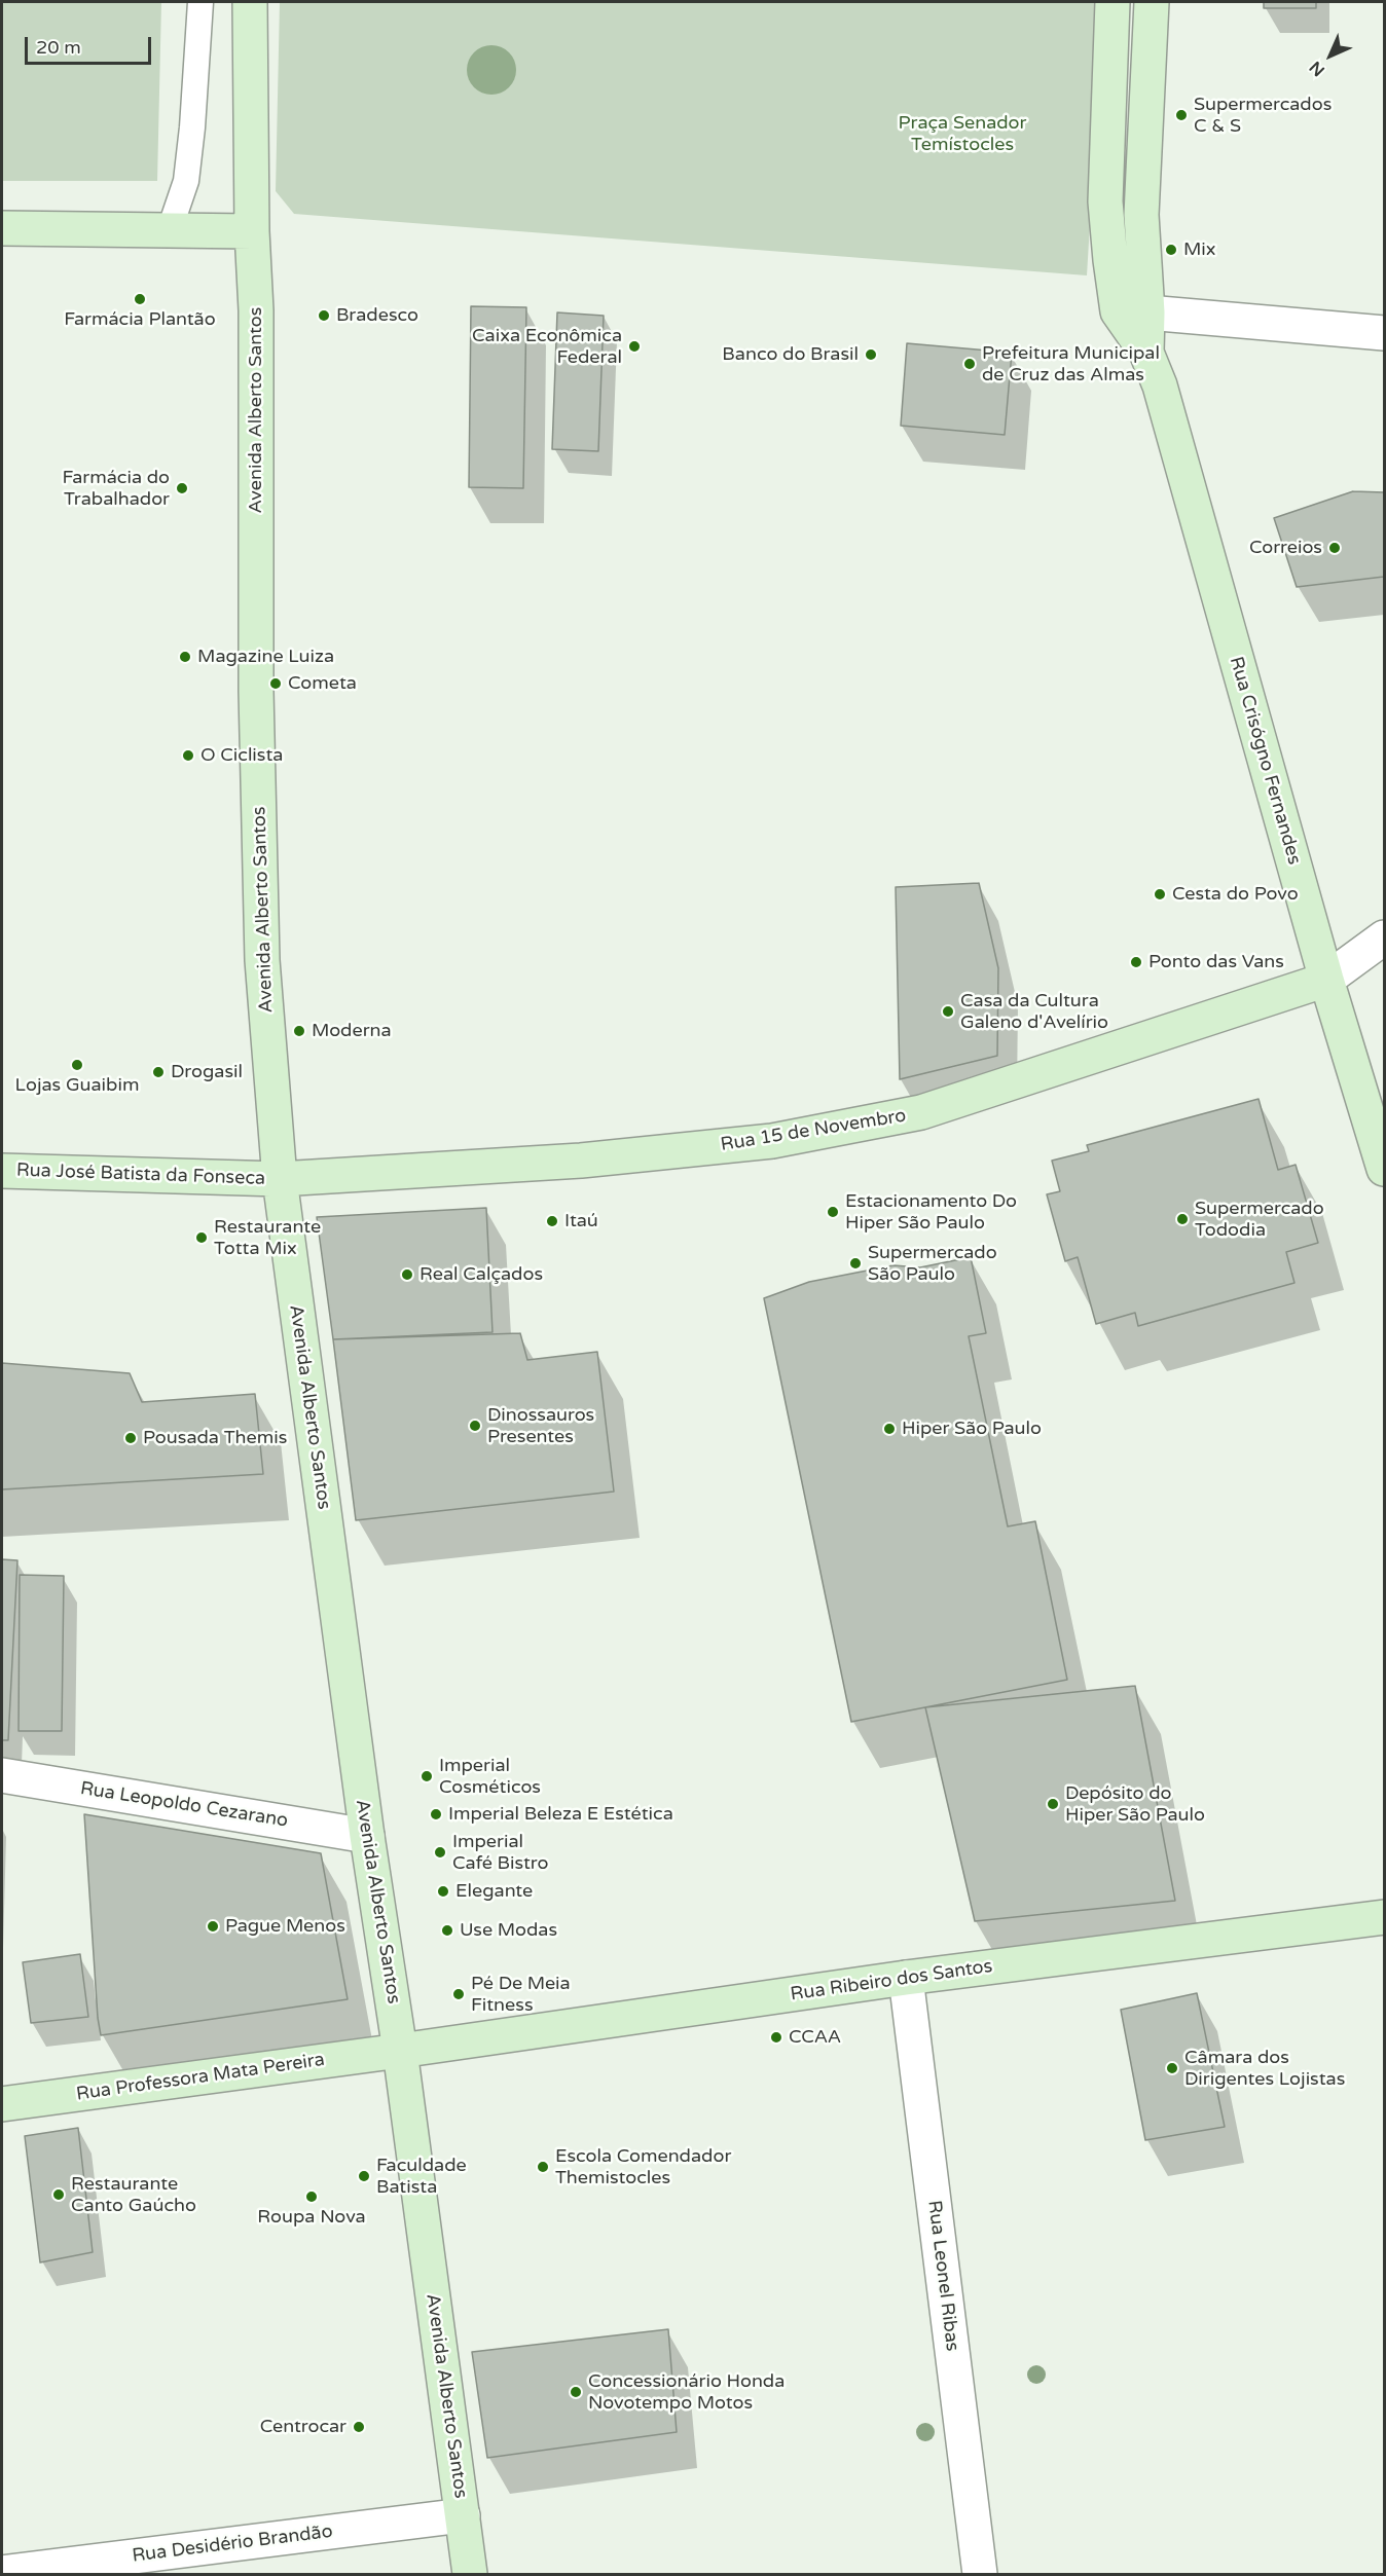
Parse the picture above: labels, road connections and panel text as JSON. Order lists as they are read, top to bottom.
{
  "streets": {
    "main road": [
      "Avenida Alberto Santos",
      "Rua Crisógno Fernandes",
      "Rua 15 de Novembro",
      "Rua José Batista da Fonseca",
      "Rua Ribeiro dos Santos",
      "Rua Professora Mata Pereira"
    ],
    "street": ["Rua Leopoldo Cezarano", "Rua Leonel Ribas", "Rua Desidério Brandão"]
  },
  "crossings": [
    ["Avenida Alberto Santos", "Rua 15 de Novembro"],
    ["Avenida Alberto Santos", "Rua José Batista da Fonseca"],
    ["Avenida Alberto Santos", "Rua Leopoldo Cezarano"],
    ["Avenida Alberto Santos", "Rua Ribeiro dos Santos"],
    ["Avenida Alberto Santos", "Rua Professora Mata Pereira"],
    ["Avenida Alberto Santos", "Rua Desidério Brandão"],
    ["Rua Crisógno Fernandes", "Rua 15 de Novembro"],
    ["Rua 15 de Novembro", "Rua José Batista da Fonseca"],
    ["Rua Ribeiro dos Santos", "Rua Professora Mata Pereira"],
    ["Rua Ribeiro dos Santos", "Rua Leonel Ribas"]
  ],
  "parks": ["Praça Senador Temístocles"],
  "places": [
    "Supermercados C & S",
    "Mix",
    "Farmácia Plantão",
    "Bradesco",
    "Caixa Econômica Federal",
    "Banco do Brasil",
    "Prefeitura Municipal de Cruz das Almas",
    "Farmácia do Trabalhador",
    "Correios",
    "Magazine Luiza",
    "Cometa",
    "O Ciclista",
    "Cesta do Povo",
    "Ponto das Vans",
    "Casa da Cultura Galeno d'Avelírio",
    "Moderna",
    "Lojas Guaibim",
    "Drogasil",
    "Estacionamento Do Hiper São Paulo",
    "Supermercado Tododia",
    "Itaú",
    "Restaurante Totta Mix",
    "Supermercado São Paulo",
    "Real Calçados",
    "Dinossauros Presentes",
    "Hiper São Paulo",
    "Pousada Themis",
    "Imperial Cosméticos",
    "Depósito do Hiper São Paulo",
    "Imperial Beleza E Estética",
    "Imperial Café Bistro",
    "Elegante",
    "Pague Menos",
    "Use Modas",
    "Pé De Meia Fitness",
    "CCAA",
    "Câmara dos Dirigentes Lojistas",
    "Escola Comendador Themistocles",
    "Faculdade Batista",
    "Restaurante Canto Gaúcho",
    "Roupa Nova",
    "Concessionário Honda Novotempo Motos",
    "Centrocar"
  ],
  "scale_bar": "20 m",
  "north": "bottom left"
}
